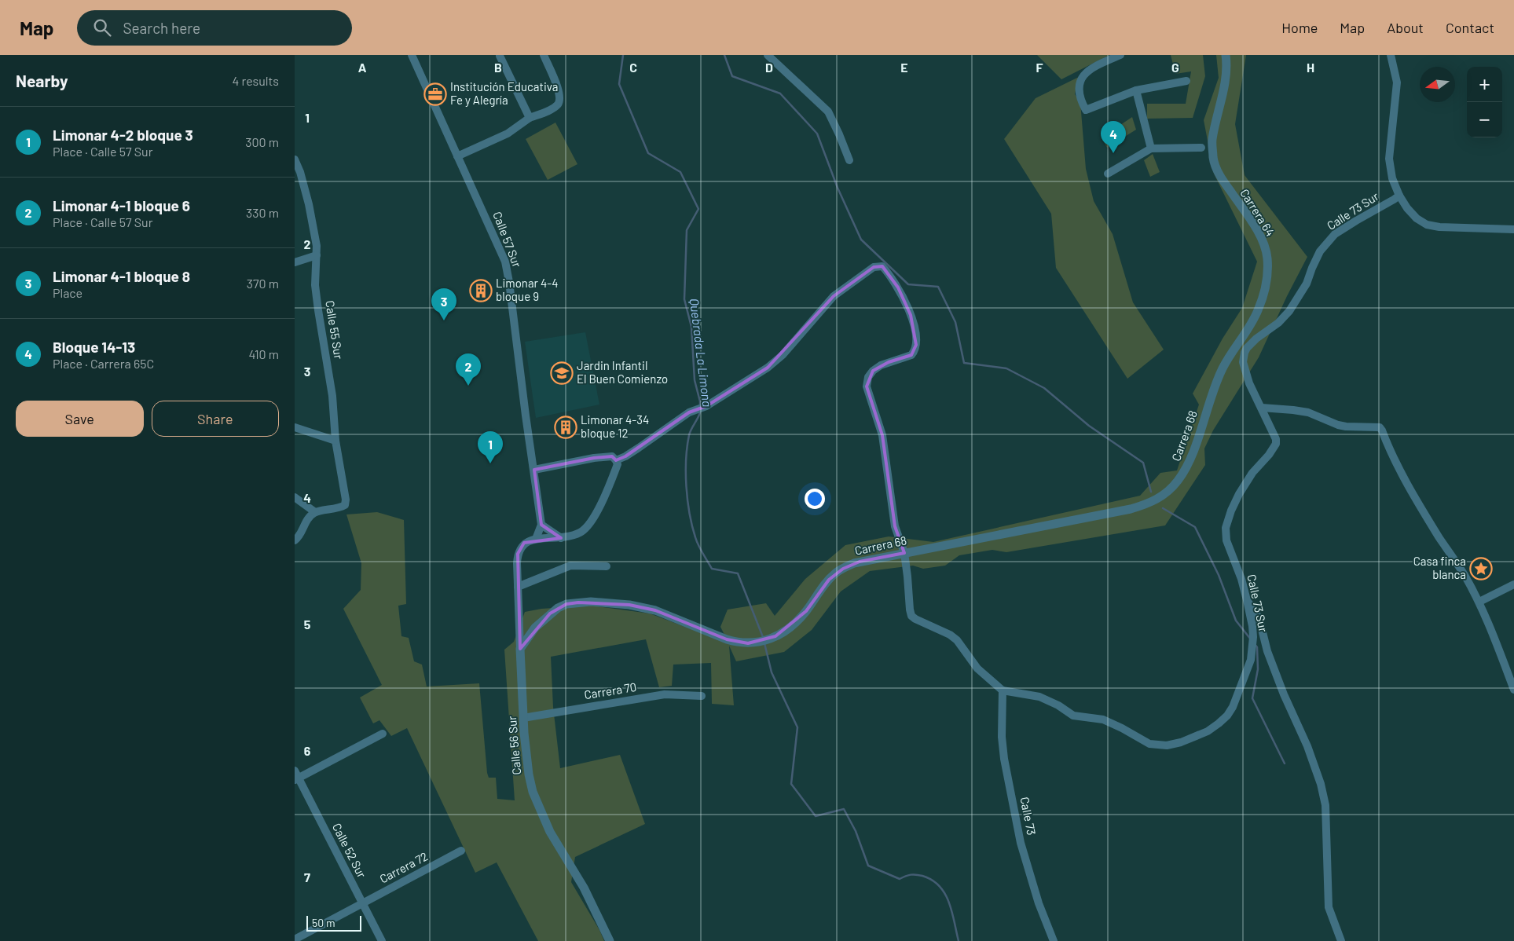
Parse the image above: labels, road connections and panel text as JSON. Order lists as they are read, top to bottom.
{
  "streets": {
    "street": [
      "Calle 73 Sur",
      "Carrera 64",
      "Calle 57 Sur",
      "Calle 55 Sur",
      "Carrera 68",
      "Carrera 70",
      "Calle 56 Sur",
      "Calle 73",
      "Calle 52 Sur",
      "Carrera 72"
    ]
  },
  "crossings": [
    ["Calle 73 Sur", "Calle 73"],
    ["Carrera 64", "Carrera 68"],
    ["Calle 57 Sur", "Calle 56 Sur"],
    ["Carrera 68", "Calle 56 Sur"],
    ["Carrera 70", "Calle 56 Sur"],
    ["Calle 52 Sur", "Carrera 72"]
  ],
  "water": ["Quebrada La Limona"],
  "places": {
    "office": ["Institución Educativa Fe y Alegría"],
    "building": ["Limonar 4-4 bloque 9", "Limonar 4-34 bloque 12"],
    "school or university": ["Jardin Infantil El Buen Comienzo"],
    "place": ["Casa finca blanca"]
  },
  "scale_bar": "50 m",
  "north": "left",
  "page": {
    "header": "Map",
    "search": "Search here",
    "nav": [
      "Home",
      "Map",
      "About",
      "Contact"
    ],
    "heading": ["Nearby", "4 results"],
    "map_buttons": ["+", "−"],
    "list": [
      {
        "mark": "1",
        "name": "Limonar 4-2 bloque 3",
        "note": "Place · Calle 57 Sur",
        "value": "300 m"
      },
      {
        "mark": "2",
        "name": "Limonar 4-1 bloque 6",
        "note": "Place · Calle 57 Sur",
        "value": "330 m"
      },
      {
        "mark": "3",
        "name": "Limonar 4-1 bloque 8",
        "note": "Place",
        "value": "370 m"
      },
      {
        "mark": "4",
        "name": "Bloque 14-13",
        "note": "Place · Carrera 65C",
        "value": "410 m"
      }
    ],
    "pins": [
      "4",
      "3",
      "2",
      "1"
    ],
    "buttons": ["Save", "Share"],
    "scale": "50 m"
  },
  "grid": {
    "columns": [
      "A",
      "B",
      "C",
      "D",
      "E",
      "F",
      "G",
      "H"
    ],
    "rows": [
      "1",
      "2",
      "3",
      "4",
      "5",
      "6",
      "7"
    ]
  }
}
